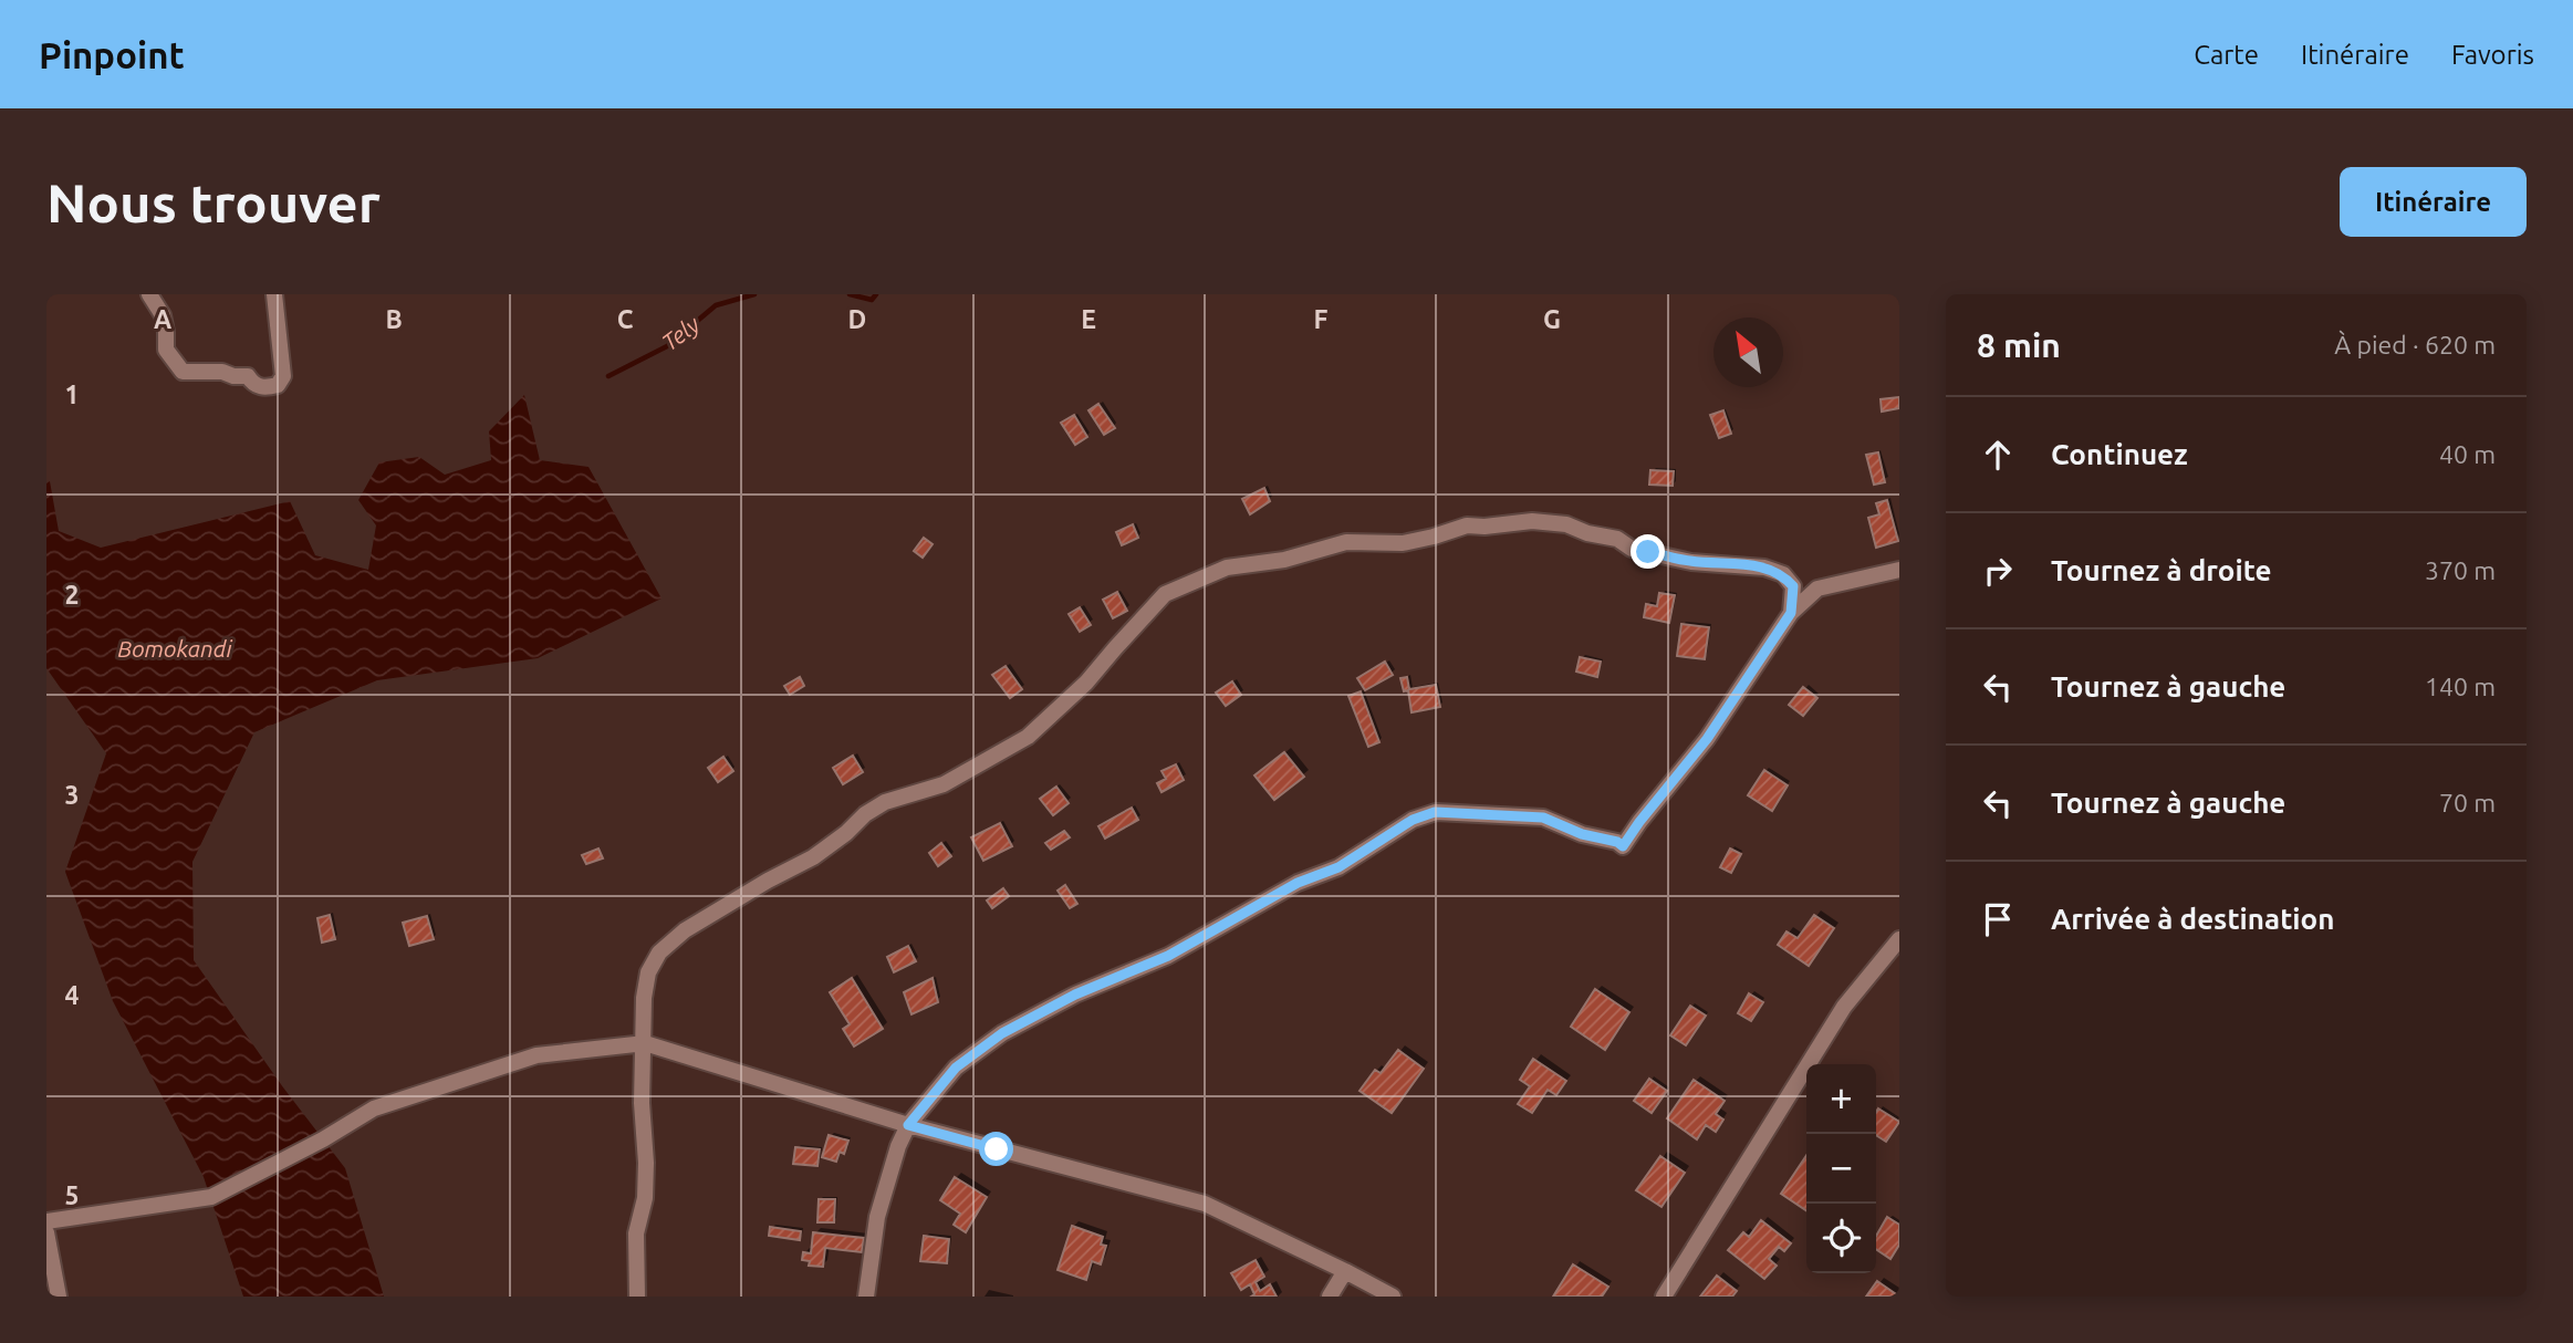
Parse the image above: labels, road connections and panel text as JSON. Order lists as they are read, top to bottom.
{
  "water": ["Tely", "Bomokandi"],
  "north": "top left",
  "page": {
    "header": "Pinpoint",
    "nav": ["Carte", "Itinéraire", "Favoris"],
    "buttons": "Itinéraire",
    "title": "Nous trouver",
    "heading": ["8 min", "À pied · 620 m"],
    "list": [
      ["Continuez", "40 m"],
      ["Tournez à droite", "370 m"],
      ["Tournez à gauche", "140 m"],
      ["Tournez à gauche", "70 m"],
      "Arrivée à destination"
    ],
    "map_buttons": ["+", "−"]
  },
  "grid": {
    "columns": [
      "A",
      "B",
      "C",
      "D",
      "E",
      "F",
      "G"
    ],
    "rows": [
      "1",
      "2",
      "3",
      "4",
      "5"
    ]
  }
}
